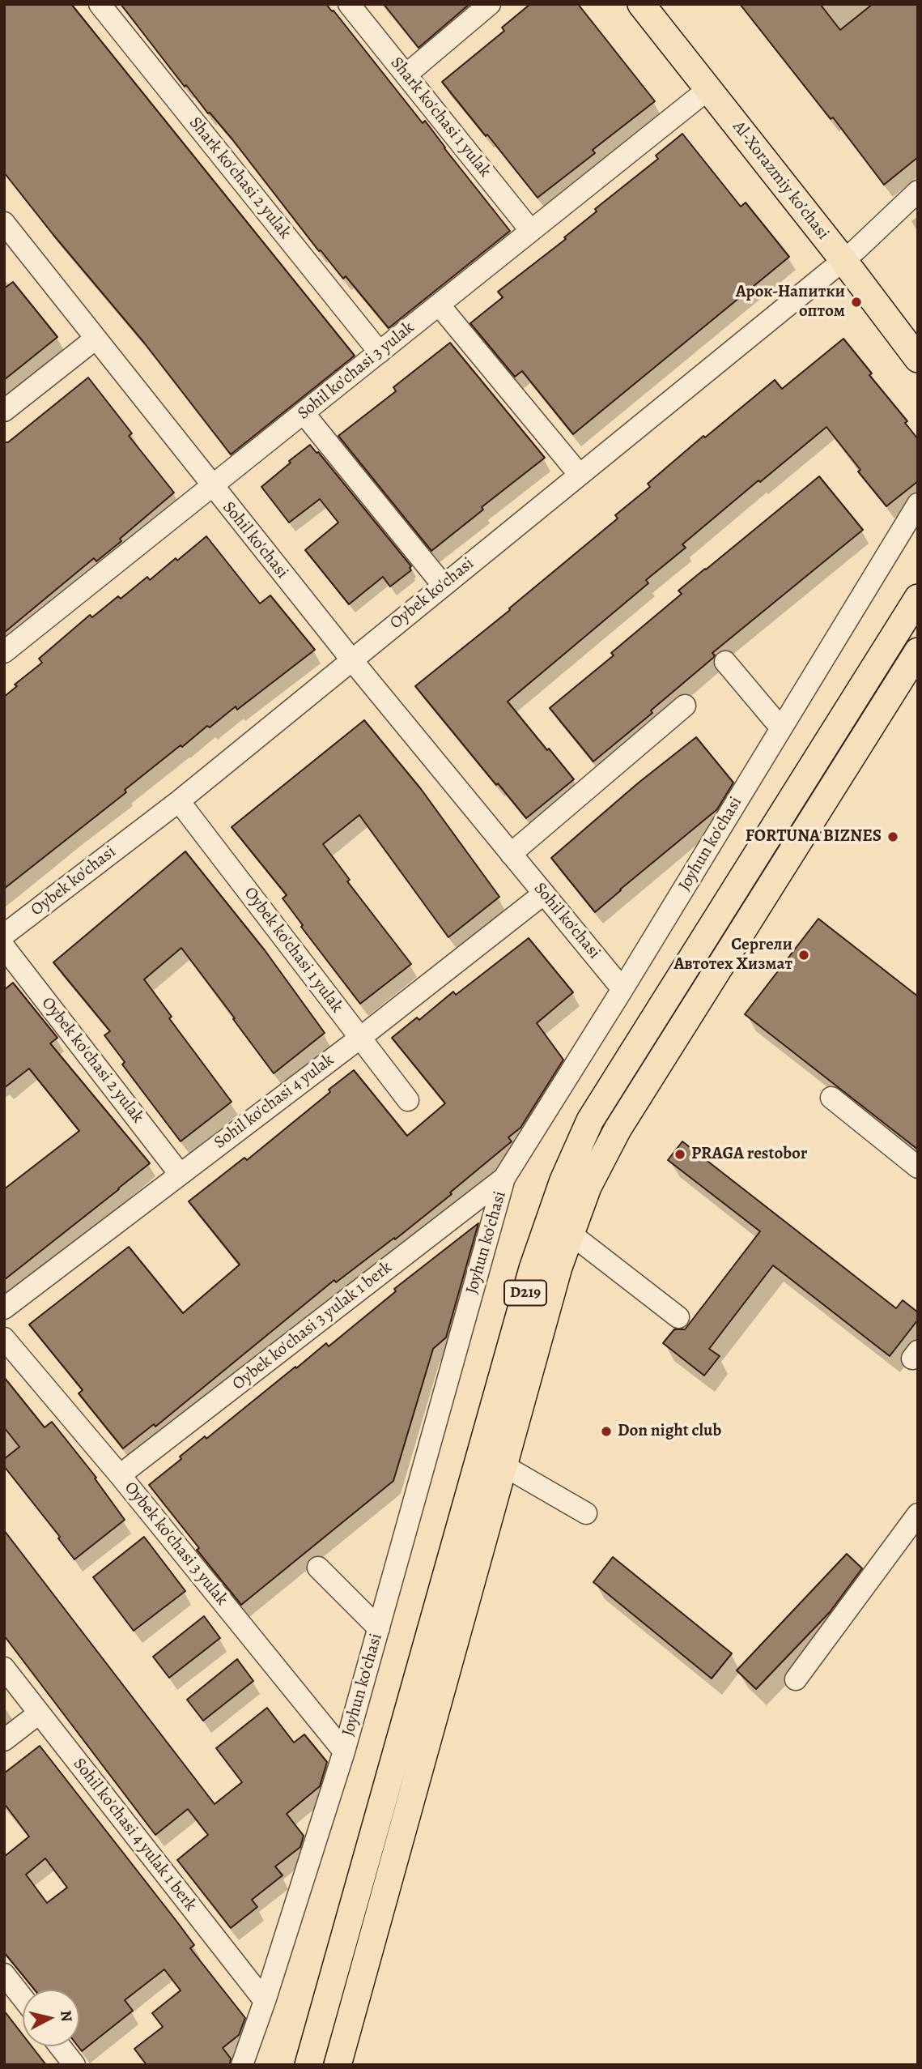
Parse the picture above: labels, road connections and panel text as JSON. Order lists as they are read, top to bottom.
{
  "streets": {
    "main road": ["Al-Xorazmiy ko’chasi", "D219"],
    "street": [
      "Shark ko'chasi 1 yulak",
      "Shark ko'chasi 2 yulak",
      "Sohil ko'chasi 3 yulak",
      "Sohil ko'chasi",
      "Oybek ko'chasi",
      "Joyhun ko'chasi",
      "Oybek ko'chasi 1 yulak",
      "Oybek ko'chasi 2 yulak",
      "Sohil ko'chasi 4 yulak",
      "Oybek ko'chasi 3 yulak 1 berk",
      "Oybek ko'chasi 3 yulak",
      "Sohil ko'chasi 4 yulak 1 berk"
    ]
  },
  "crossings": [
    ["Shark ko'chasi 1 yulak", "Sohil ko'chasi 3 yulak"],
    ["Shark ko'chasi 2 yulak", "Sohil ko'chasi 3 yulak"],
    ["Al-Xorazmiy ko’chasi", "Sohil ko'chasi 3 yulak"],
    ["Al-Xorazmiy ko’chasi", "Oybek ko'chasi"],
    ["Sohil ko'chasi 3 yulak", "Sohil ko'chasi"],
    ["Sohil ko'chasi", "Oybek ko'chasi"],
    ["Sohil ko'chasi", "Joyhun ko'chasi"],
    ["Sohil ko'chasi", "Sohil ko'chasi 4 yulak"],
    ["Oybek ko'chasi", "Oybek ko'chasi 1 yulak"],
    ["Joyhun ko'chasi", "Oybek ko'chasi 3 yulak 1 berk"],
    ["Joyhun ko'chasi", "Oybek ko'chasi 3 yulak"],
    ["Joyhun ko'chasi", "Sohil ko'chasi 4 yulak 1 berk"],
    ["Oybek ko'chasi 1 yulak", "Sohil ko'chasi 4 yulak"],
    ["Oybek ko'chasi 2 yulak", "Sohil ko'chasi 4 yulak"],
    ["Oybek ko'chasi 3 yulak 1 berk", "Oybek ko'chasi 3 yulak"]
  ],
  "places": [
    "Арок-Напитки оптом",
    "FORTUNA BIZNES",
    "Сергели Автотех Хизмат",
    "PRAGA restobor",
    "Don night club"
  ],
  "north": "right"
}
